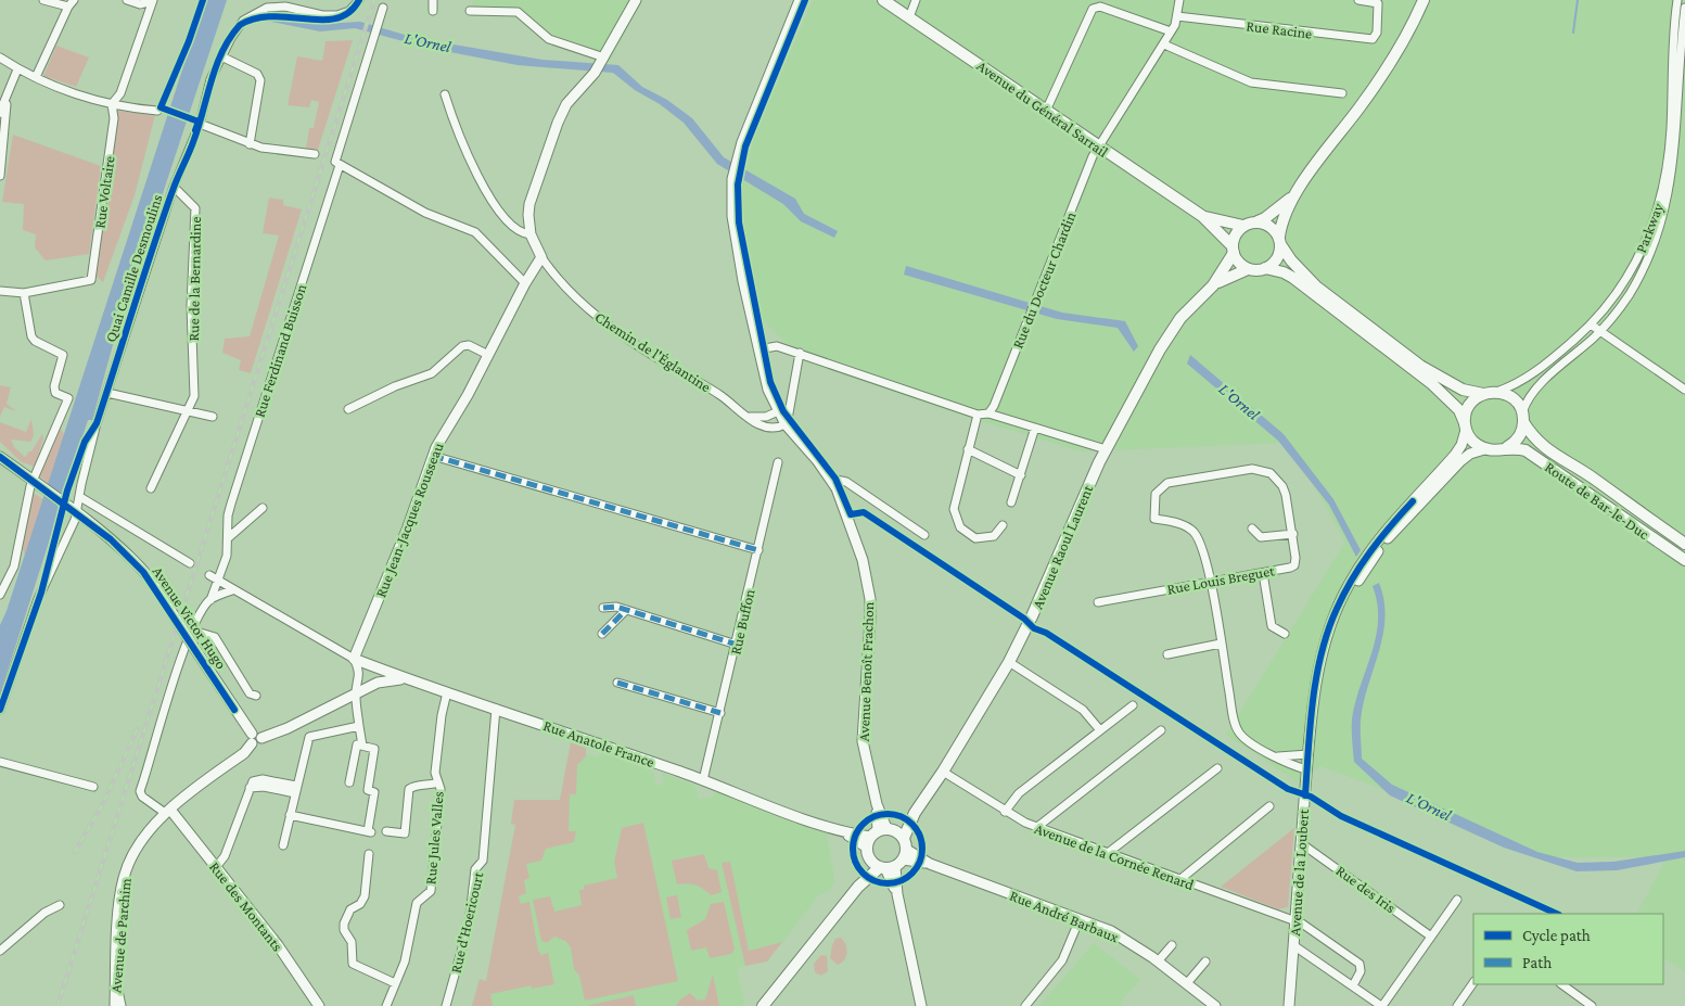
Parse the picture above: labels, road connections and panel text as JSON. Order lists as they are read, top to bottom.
{
  "streets": {
    "main road": ["Avenue du Général Sarrail", "Route de Bar-le-Duc", "Avenue Raoul Laurent"],
    "street": [
      "Rue Racine",
      "Rue Voltaire",
      "Parkway",
      "Quai Camille Desmoulins",
      "Rue de la Bernardine",
      "Rue du Docteur Chardin",
      "Rue Ferdinand Buisson",
      "Chemin de l'Églantine",
      "Rue Jean-Jacques Rousseau",
      "Rue Louis Breguet",
      "Avenue Victor Hugo",
      "Rue Buffon",
      "Avenue Benoît Frachon",
      "Rue Anatole France",
      "Rue Jules Valles",
      "Avenue de la Cornée Renard",
      "Avenue de la Loubert",
      "Rue des Iris",
      "Rue des Montants",
      "Rue André Barbaux",
      "Rue d'Hoericourt",
      "Avenue de Parchim"
    ]
  },
  "crossings": [
    ["Rue Racine", "Rue du Docteur Chardin"],
    ["Avenue du Général Sarrail", "Rue du Docteur Chardin"],
    ["Avenue du Général Sarrail", "Avenue Raoul Laurent"],
    ["Parkway", "Route de Bar-le-Duc"],
    ["Parkway", "Avenue de la Loubert"],
    ["Quai Camille Desmoulins", "Rue de la Bernardine"],
    ["Quai Camille Desmoulins", "Avenue Victor Hugo"],
    ["Rue Ferdinand Buisson", "Rue Anatole France"],
    ["Rue Ferdinand Buisson", "Rue des Montants"],
    ["Chemin de l'Églantine", "Rue Jean-Jacques Rousseau"],
    ["Chemin de l'Églantine", "Avenue Benoît Frachon"],
    ["Route de Bar-le-Duc", "Avenue de la Loubert"],
    ["Rue Jean-Jacques Rousseau", "Rue Anatole France"],
    ["Avenue Raoul Laurent", "Avenue Benoît Frachon"],
    ["Avenue Raoul Laurent", "Rue Anatole France"],
    ["Avenue Raoul Laurent", "Avenue de la Cornée Renard"],
    ["Rue Buffon", "Rue Anatole France"],
    ["Avenue Benoît Frachon", "Rue Anatole France"],
    ["Rue Anatole France", "Rue Jules Valles"],
    ["Rue Anatole France", "Rue des Montants"],
    ["Rue Anatole France", "Rue d'Hoericourt"],
    ["Avenue de la Cornée Renard", "Avenue de la Loubert"],
    ["Avenue de la Loubert", "Rue des Iris"],
    ["Rue des Montants", "Avenue de Parchim"]
  ],
  "water": ["L'Ornel"],
  "legend": ["Cycle path", "Path"]
}
